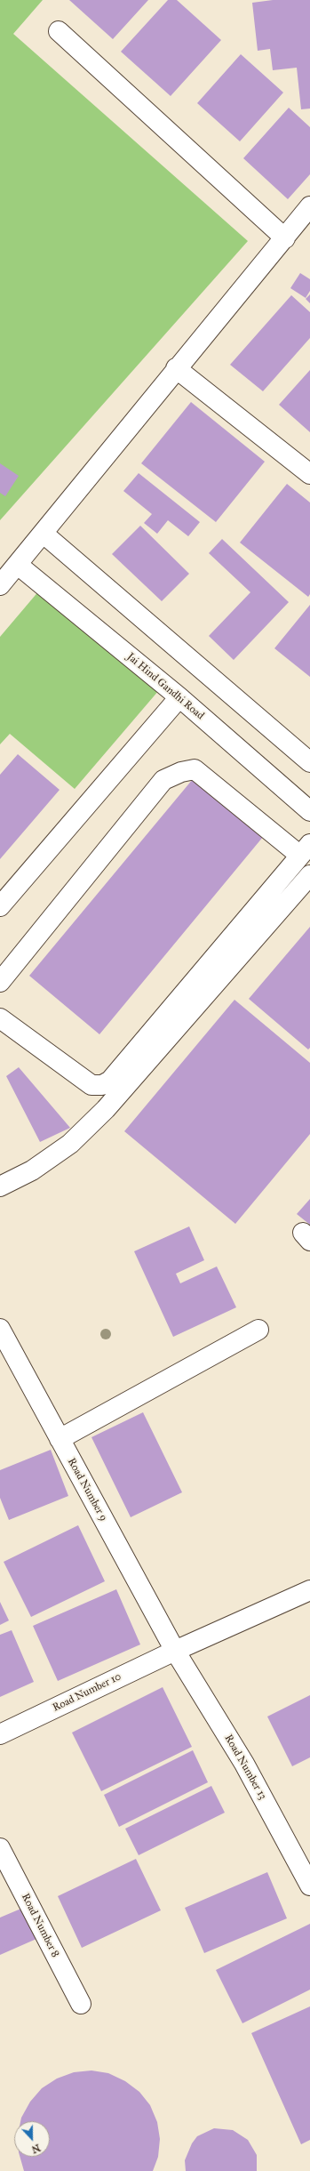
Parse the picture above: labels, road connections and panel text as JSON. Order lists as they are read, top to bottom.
{
  "streets": {
    "street": [
      "Jai Hind Gandhi Road",
      "Road Number 9",
      "Road Number 10",
      "Road Number 13",
      "Road Number 8"
    ]
  },
  "crossings": [
    ["Road Number 9", "Road Number 10"],
    ["Road Number 9", "Road Number 13"],
    ["Road Number 10", "Road Number 13"]
  ],
  "north": "bottom"
}
